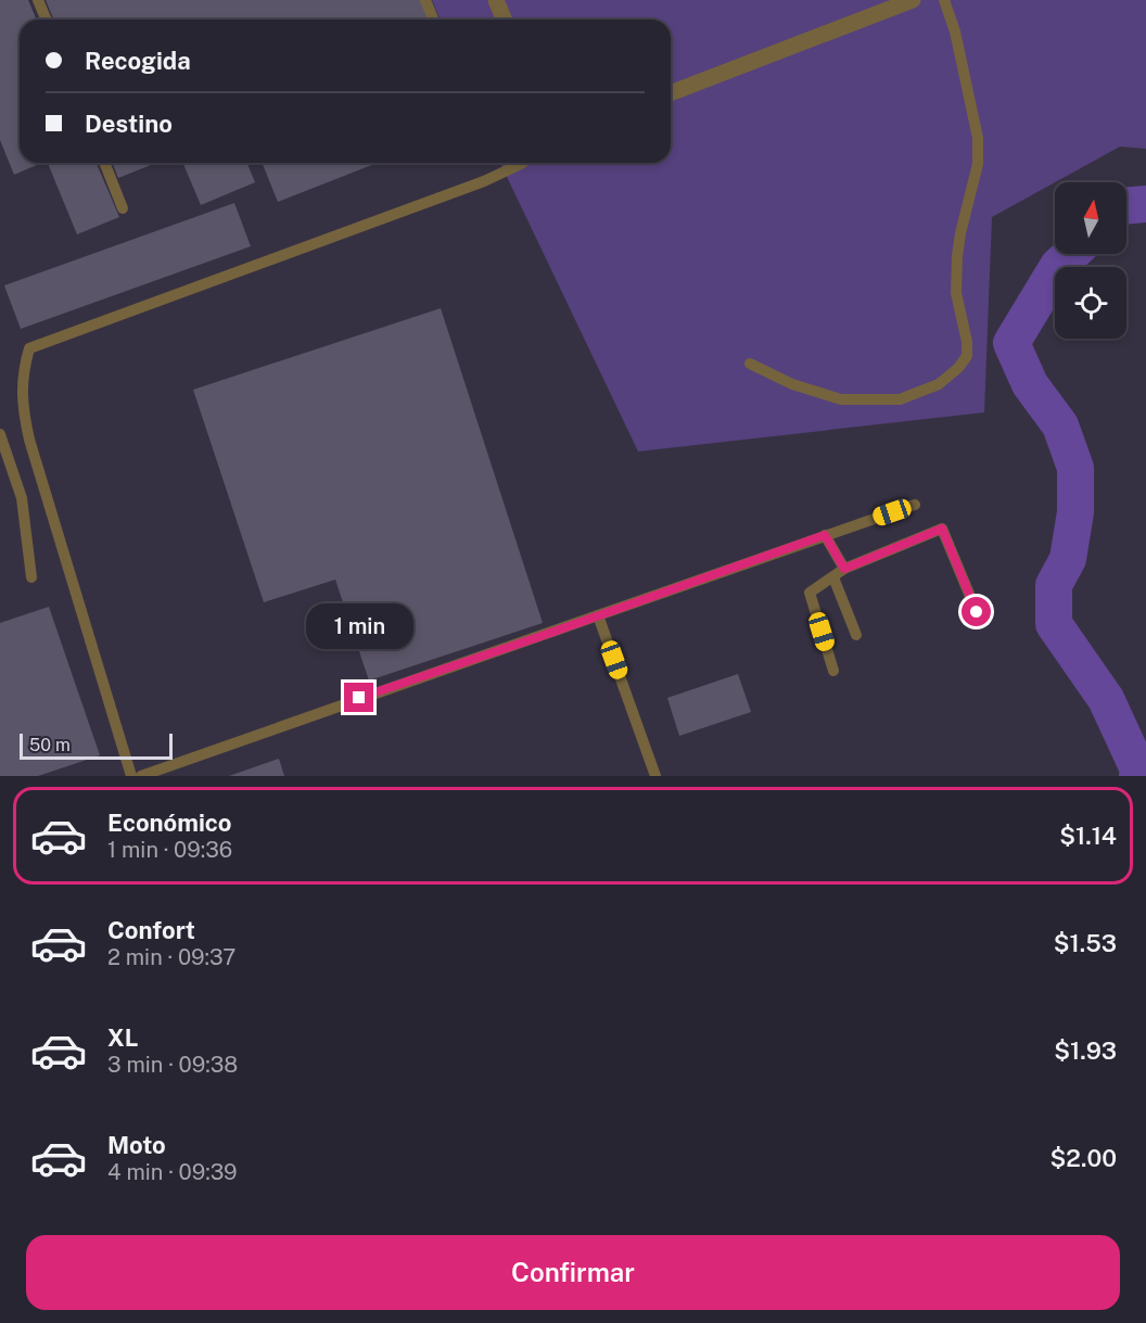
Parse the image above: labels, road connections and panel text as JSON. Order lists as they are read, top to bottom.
{
  "scale_bar": "50 m",
  "north": "top",
  "page": {
    "banner": ["Recogida", "Destino"],
    "bubble": "1 min",
    "scale": "50 m",
    "list": [
      {
        "name": "Económico",
        "note": "1 min · 09:36",
        "value": "$1.14"
      },
      {
        "name": "Confort",
        "note": "2 min · 09:37",
        "value": "$1.53"
      },
      {
        "name": "XL",
        "note": "3 min · 09:38",
        "value": "$1.93"
      },
      {
        "name": "Moto",
        "note": "4 min · 09:39",
        "value": "$2.00"
      }
    ],
    "buttons": "Confirmar"
  }
}
